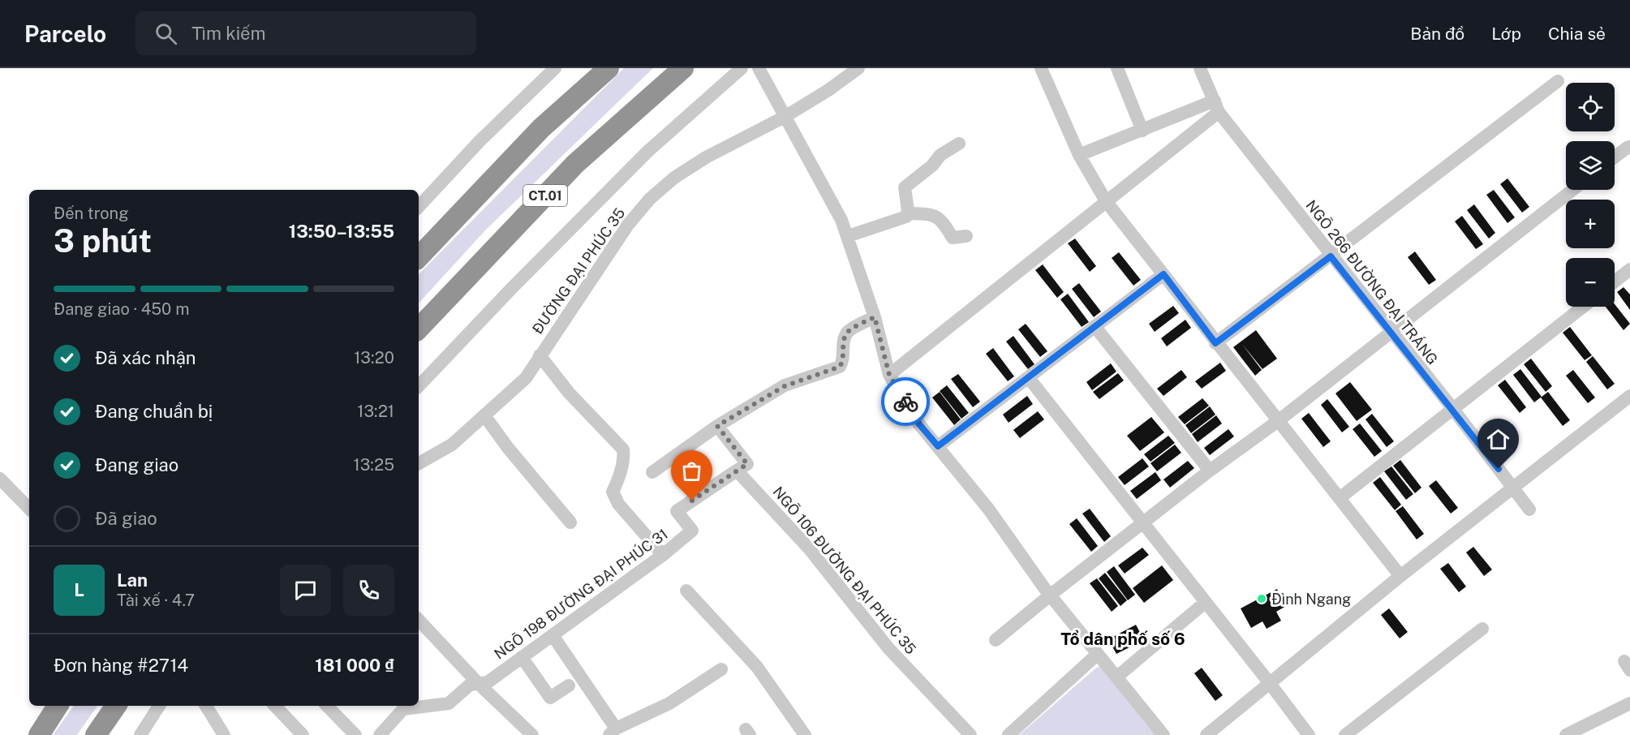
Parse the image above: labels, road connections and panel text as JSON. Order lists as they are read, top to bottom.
{
  "streets": {
    "highway": ["CT.01"],
    "street": [
      "ĐƯỜNG ĐẠI PHÚC 35",
      "NGÕ 266 ĐƯỜNG ĐẠI TRÁNG",
      "NGÕ 106 ĐƯỜNG ĐẠI PHÚC 35",
      "NGÕ 198 ĐƯỜNG ĐẠI PHÚC 31"
    ]
  },
  "crossings": [
    ["NGÕ 106 ĐƯỜNG ĐẠI PHÚC 35", "NGÕ 198 ĐƯỜNG ĐẠI PHÚC 31"]
  ],
  "districts": ["Tổ dân phố số 6"],
  "places": ["Đình Ngang"],
  "page": {
    "header": "Parcelo",
    "search": "Tìm kiếm",
    "nav": ["Bản đồ", "Lớp", "Chia sẻ"],
    "map_buttons": ["+", "−"],
    "heading": ["3 phút", "Đến trong", "13:50–13:55"],
    "panel": [
      "Lan",
      "Tài xế · 4.7",
      "Đơn hàng #2714",
      "181 000 ₫"
    ],
    "bar": "Đang giao · 450 m",
    "list": [
      ["Đã xác nhận", "13:20"],
      ["Đang chuẩn bị", "13:21"],
      ["Đang giao", "13:25"],
      "Đã giao"
    ],
    "round": "L"
  }
}
